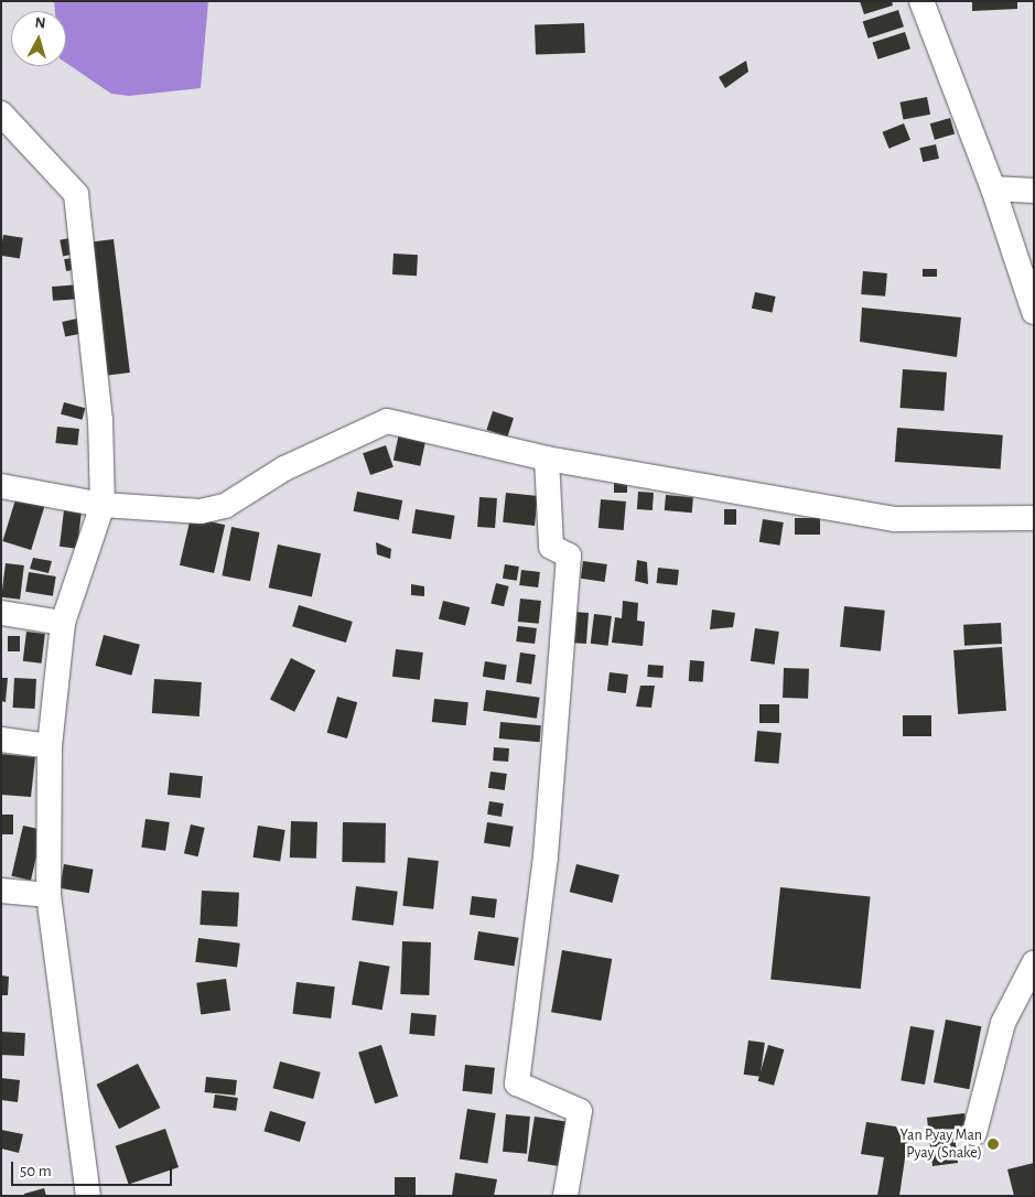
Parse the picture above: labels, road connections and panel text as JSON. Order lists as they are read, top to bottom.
{
  "places": ["Yan Pyay Man Pyay (Snake)"],
  "scale_bar": "50 m",
  "north": "top"
}
